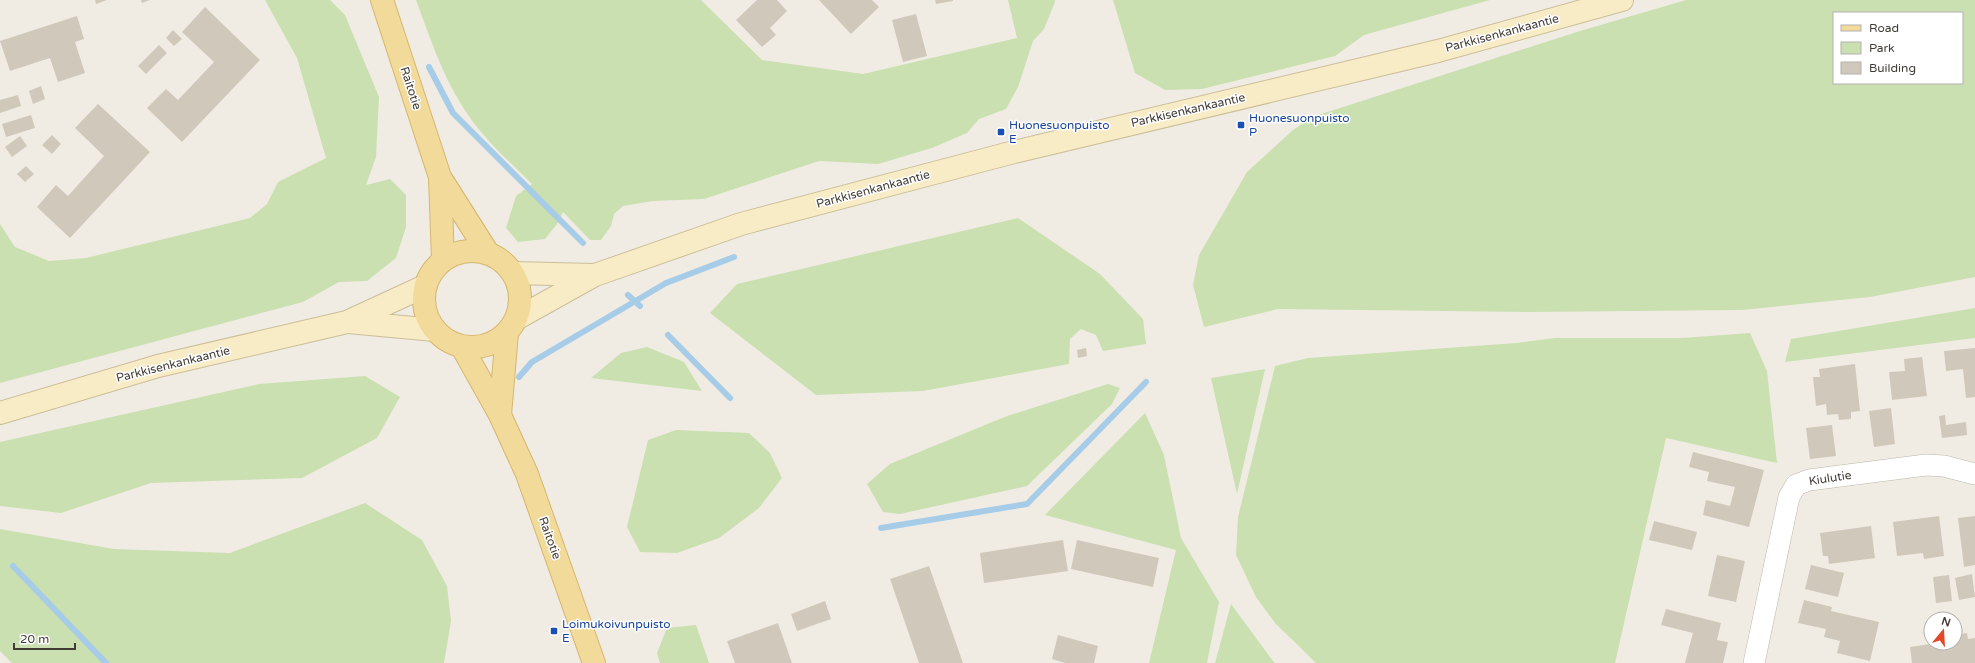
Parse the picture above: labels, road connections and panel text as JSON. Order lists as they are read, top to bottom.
{
  "streets": {
    "main road": ["Raitotie"],
    "street": ["Parkkisenkankaantie", "Kiulutie"]
  },
  "crossings": [
    ["Parkkisenkankaantie", "Raitotie"]
  ],
  "places": {
    "transit": ["Huonesuonpuisto P", "Huonesuonpuisto E", "Loimukoivunpuisto E"]
  },
  "legend": ["Road", "Park", "Building"],
  "scale_bar": "20 m",
  "north": "top"
}
